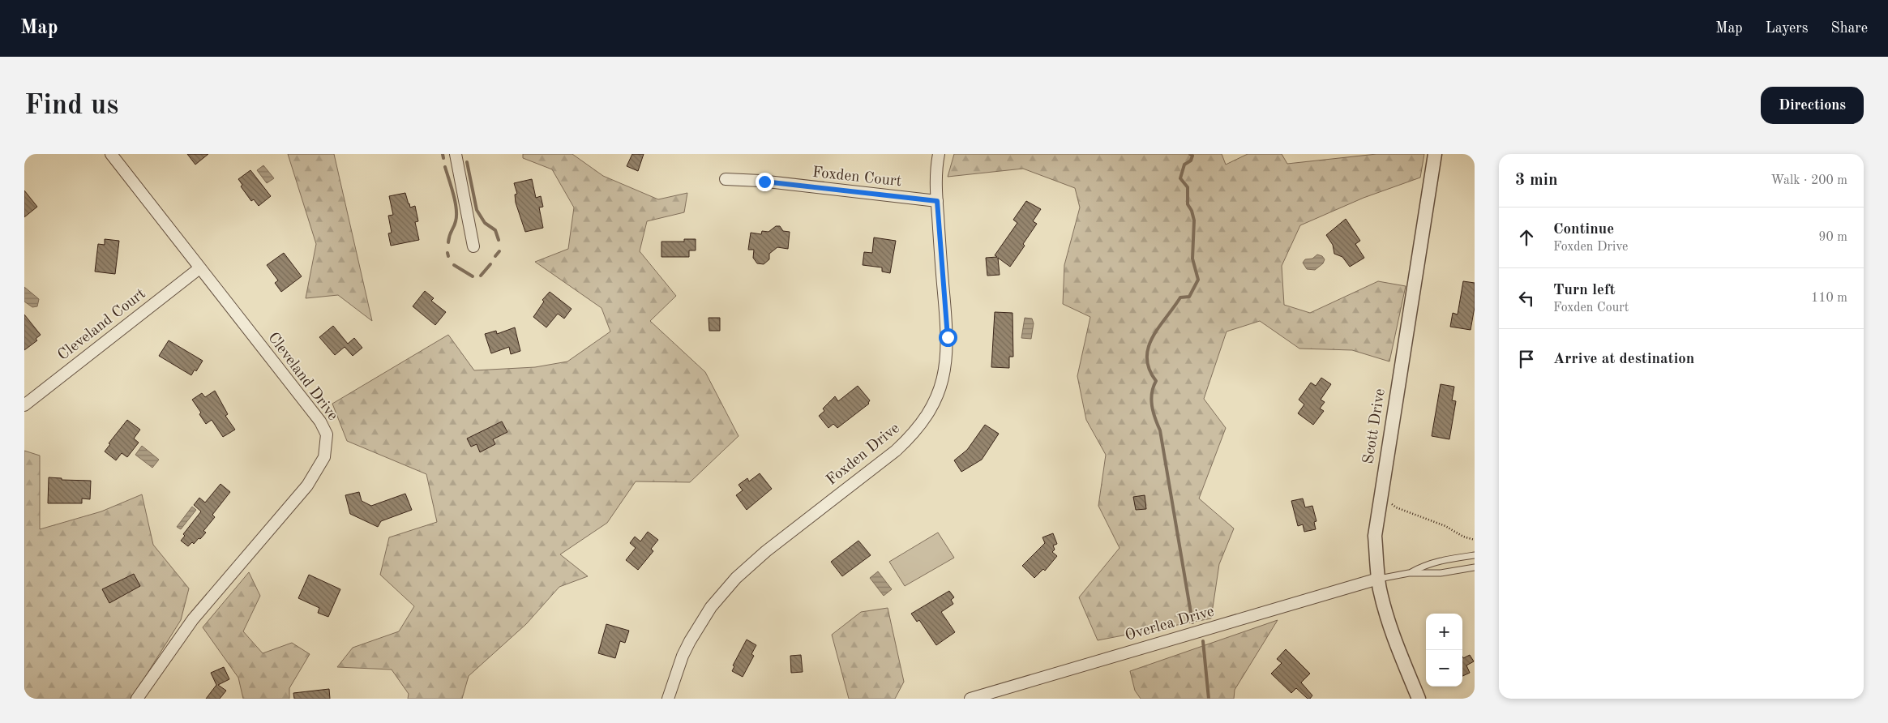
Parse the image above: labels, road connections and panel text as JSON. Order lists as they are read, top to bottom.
{
  "streets": {
    "street": [
      "Foxden Court",
      "Cleveland Court",
      "Cleveland Drive",
      "Scott Drive",
      "Foxden Drive",
      "Overlea Drive"
    ]
  },
  "crossings": [
    ["Foxden Court", "Foxden Drive"],
    ["Cleveland Court", "Cleveland Drive"],
    ["Scott Drive", "Overlea Drive"]
  ],
  "page": {
    "header": "Map",
    "nav": ["Map", "Layers", "Share"],
    "buttons": "Directions",
    "title": "Find us",
    "heading": ["3 min", "Walk · 200 m"],
    "list": [
      ["Continue", "Foxden Drive", "90 m"],
      ["Turn left", "Foxden Court", "110 m"],
      "Arrive at destination"
    ],
    "map_buttons": ["+", "−"]
  }
}
